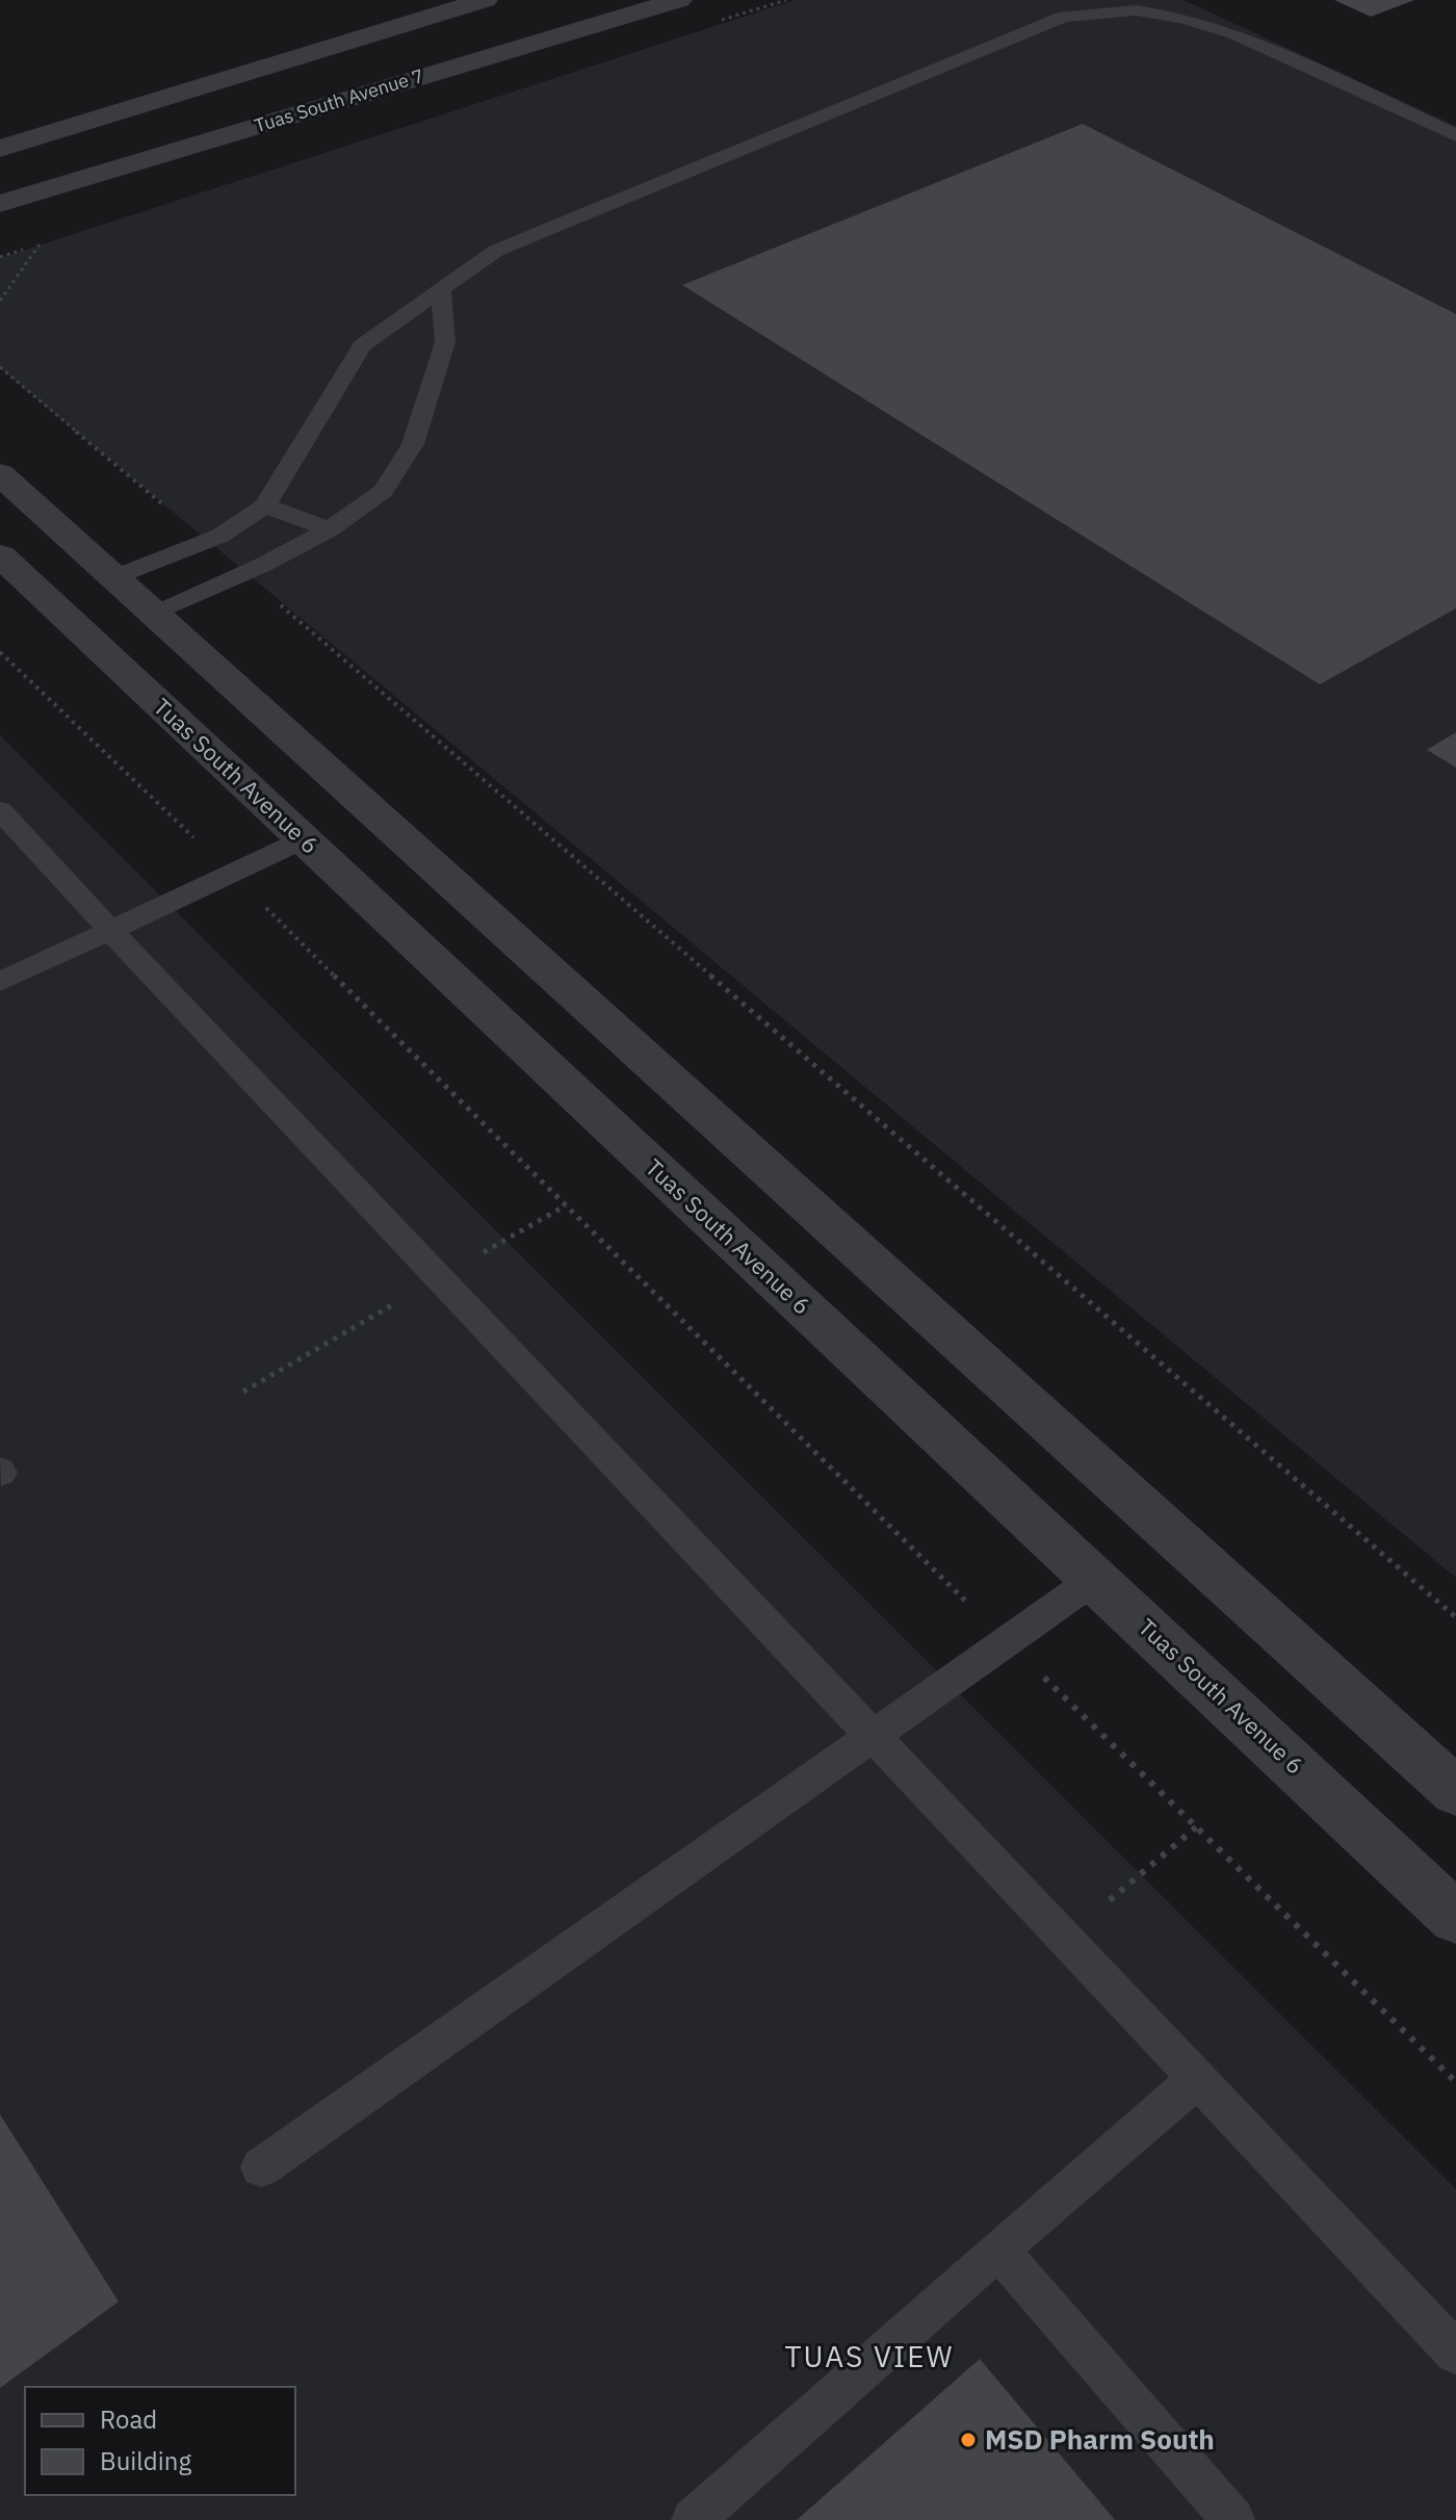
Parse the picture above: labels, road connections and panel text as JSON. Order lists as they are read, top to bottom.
{
  "streets": {
    "street": ["Tuas South Avenue 7", "Tuas South Avenue 6"]
  },
  "districts": ["TUAS VIEW"],
  "places": ["MSD Pharm South"],
  "legend": ["Road", "Building"]
}
